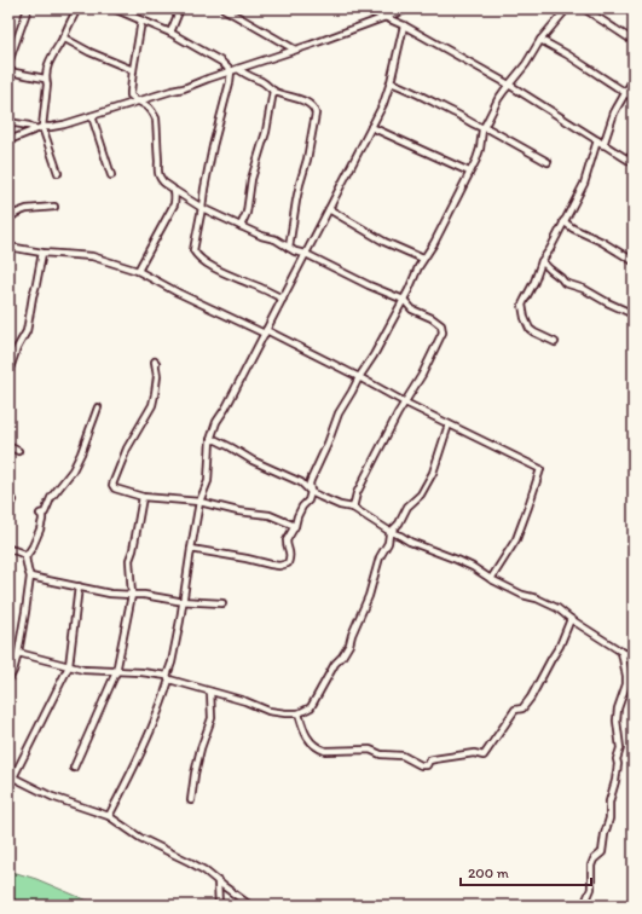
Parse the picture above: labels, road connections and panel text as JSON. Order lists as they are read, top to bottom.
{
  "scale_bar": "200 m"
}
